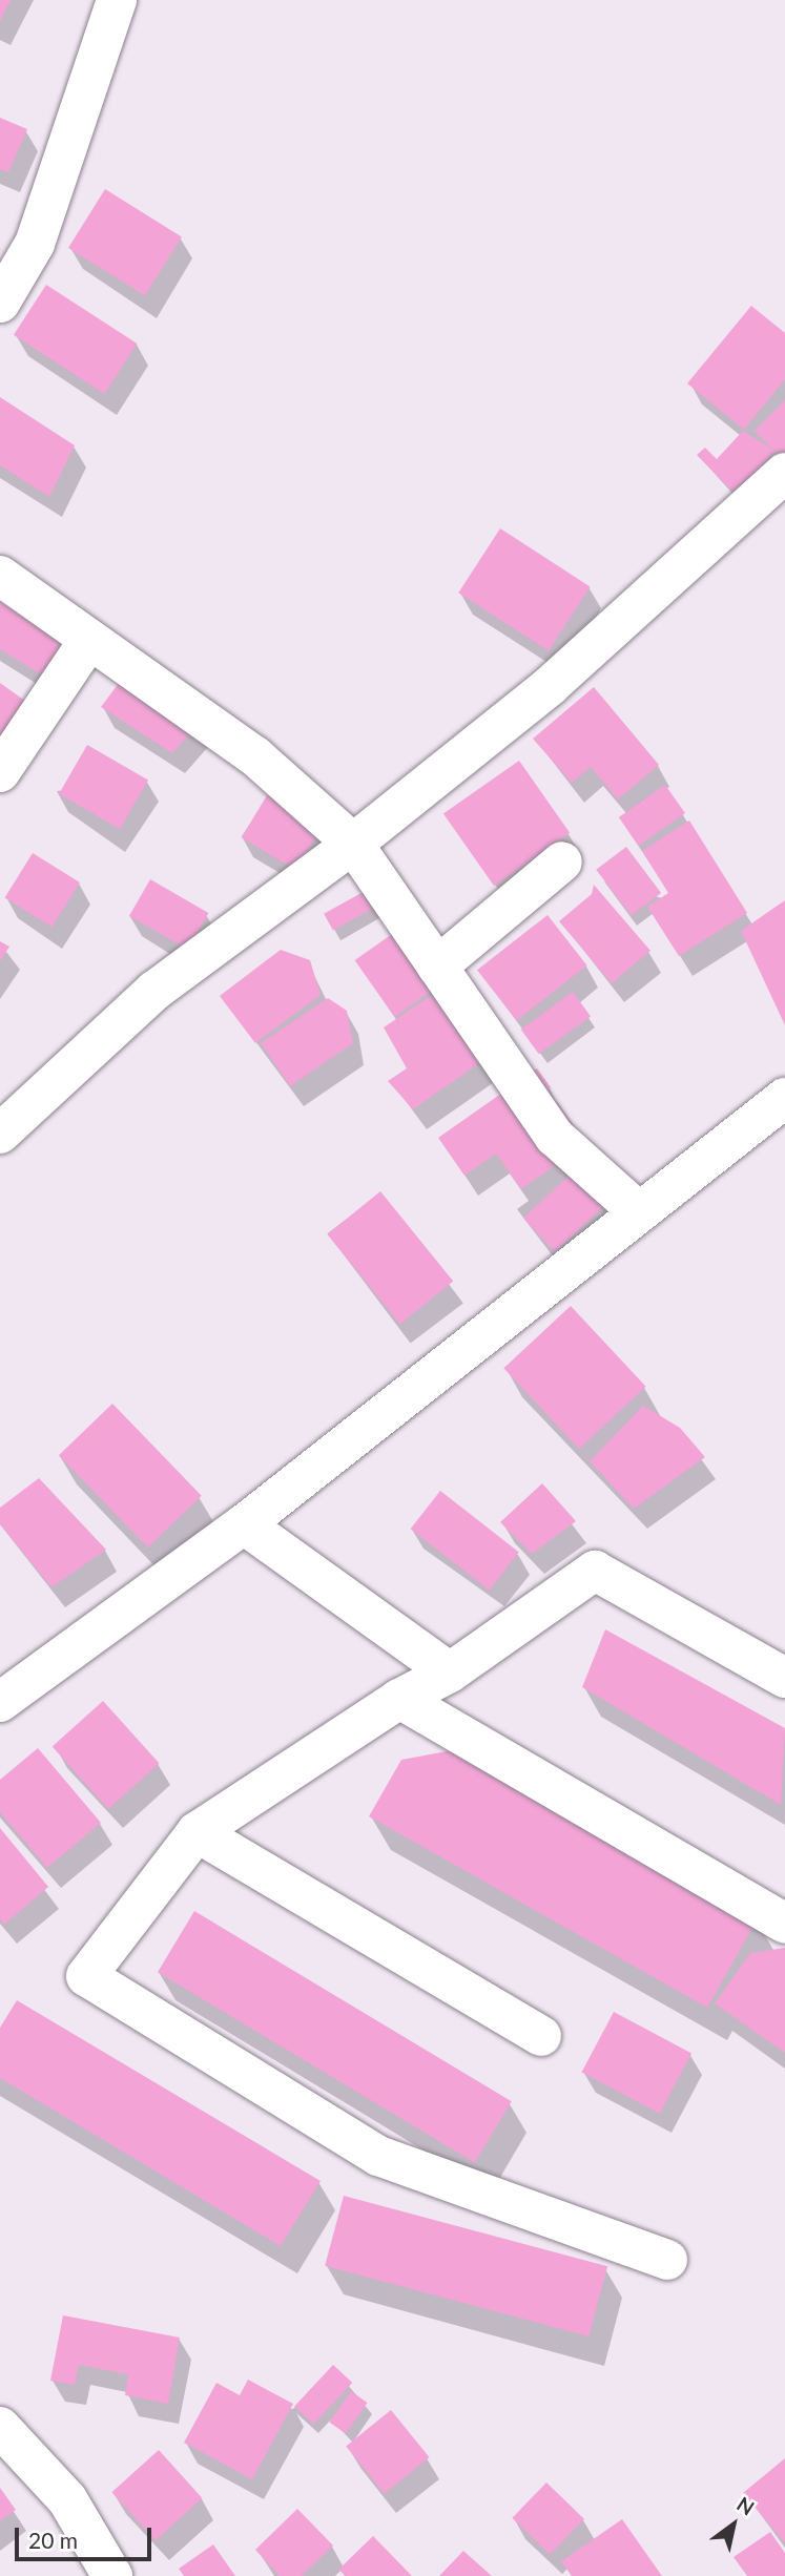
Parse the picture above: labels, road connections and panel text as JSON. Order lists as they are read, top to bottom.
{
  "scale_bar": "20 m",
  "north": "top right"
}
